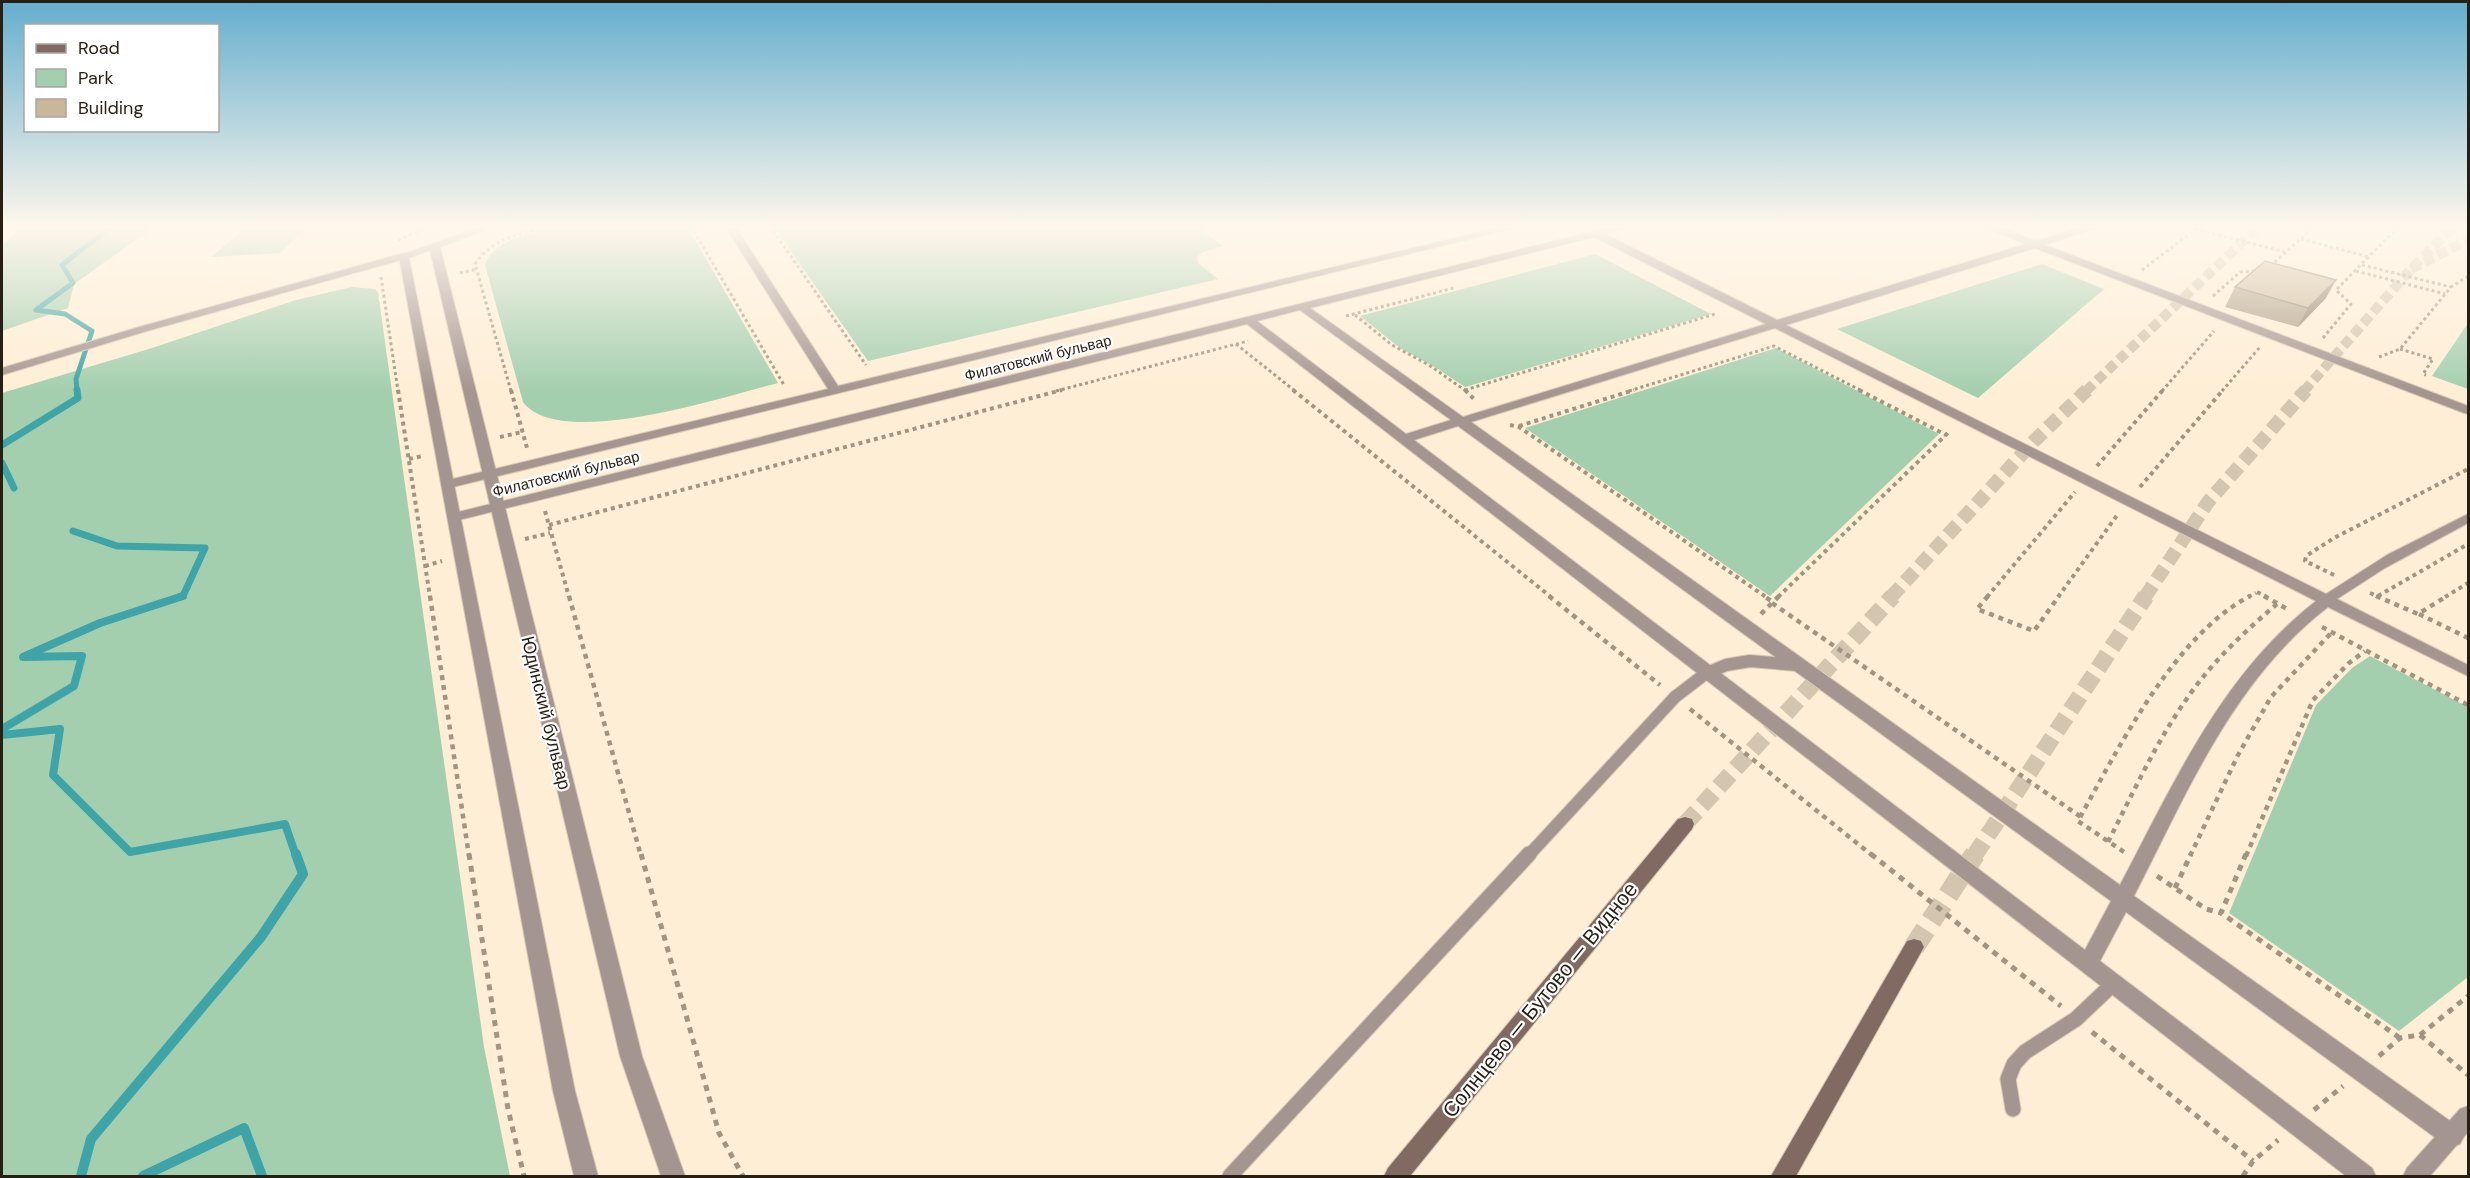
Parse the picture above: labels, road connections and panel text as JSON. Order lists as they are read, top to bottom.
{
  "streets": {
    "main road": ["Солнцево — Бутово — Видное"],
    "street": ["Филатовский бульвар", "Юдинский бульвар"]
  },
  "crossings": [
    ["Филатовский бульвар", "Юдинский бульвар"]
  ],
  "legend": ["Road", "Park", "Building"]
}
